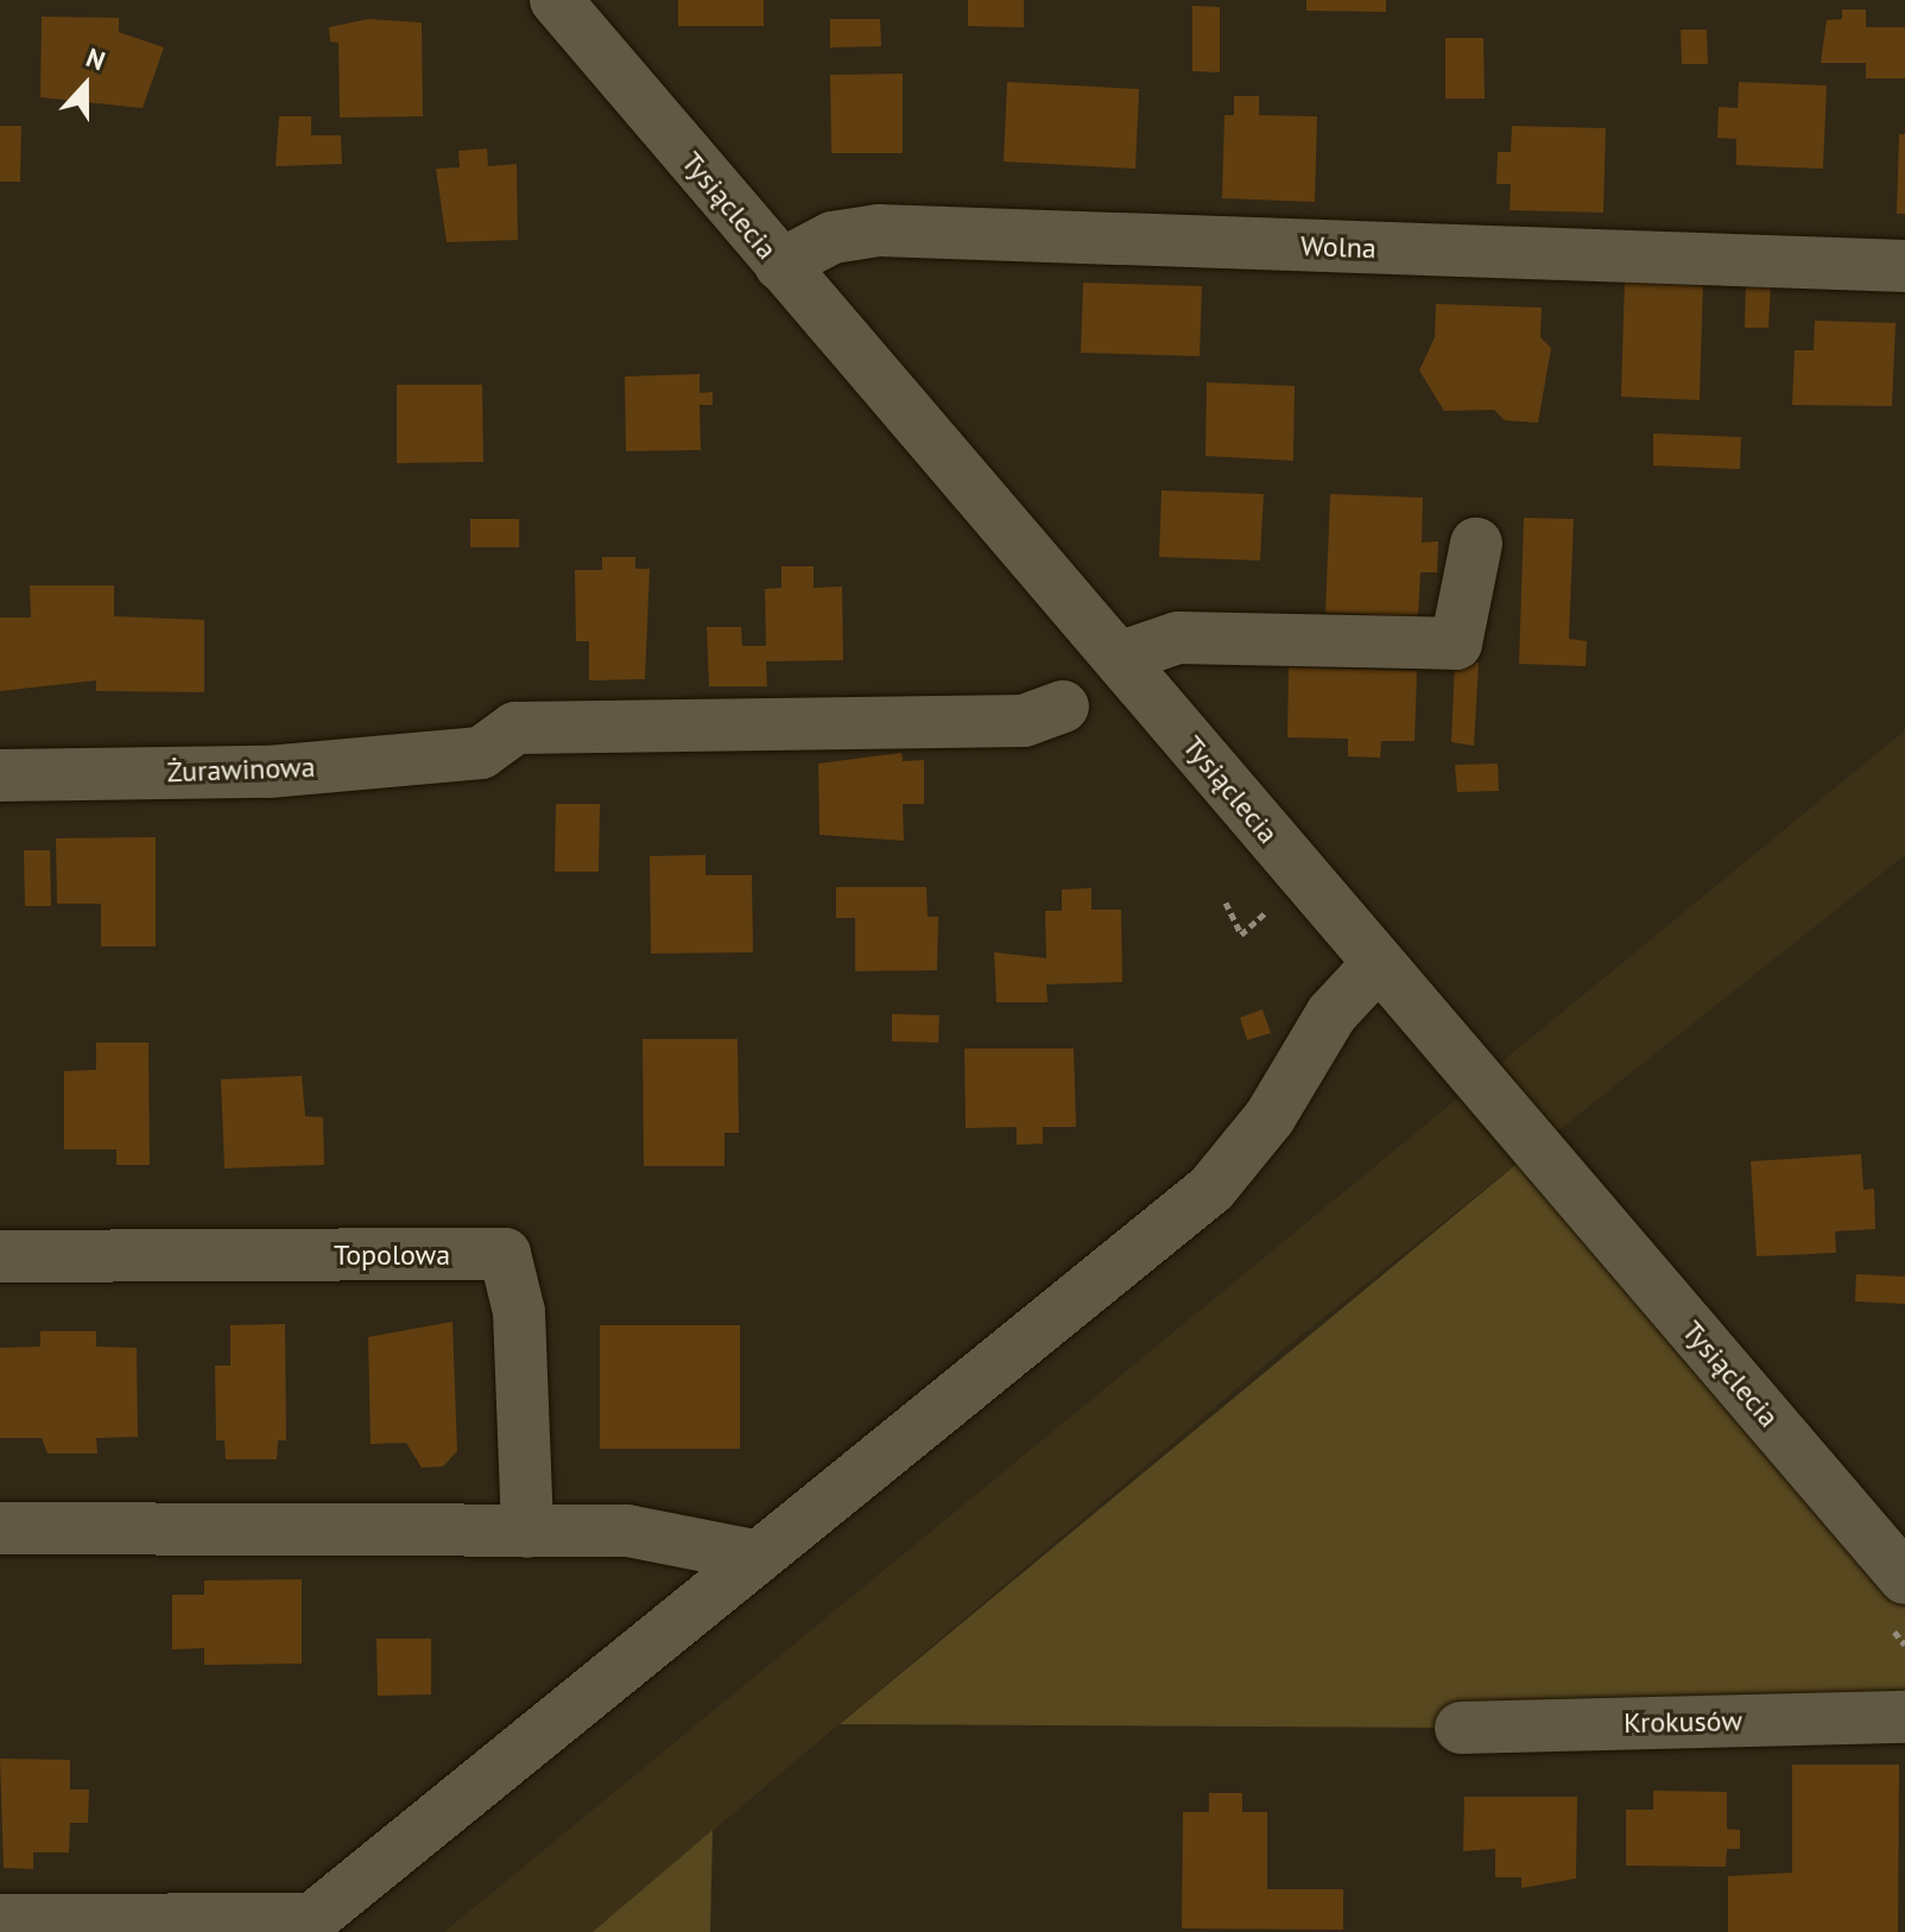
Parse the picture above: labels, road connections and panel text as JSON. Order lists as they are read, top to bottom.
{
  "streets": {
    "street": [
      "Tysiąclecia",
      "Wolna",
      "Żurawinowa",
      "Topolowa",
      "Krokusów"
    ]
  },
  "crossings": [
    ["Tysiąclecia", "Wolna"]
  ],
  "north": "top"
}
